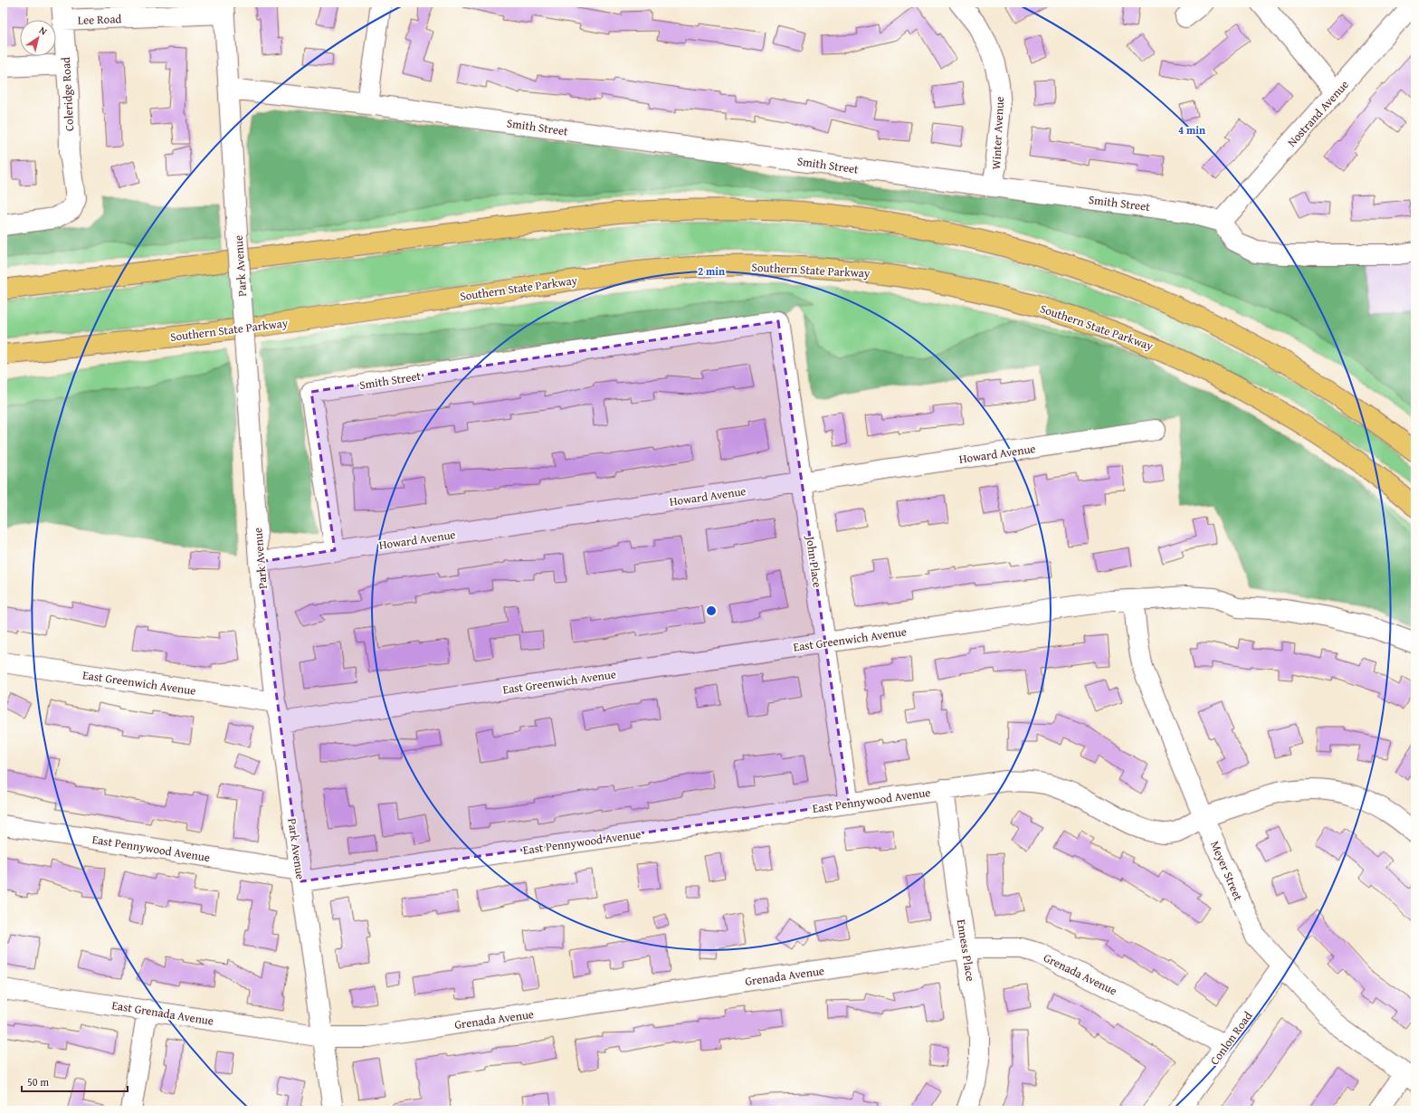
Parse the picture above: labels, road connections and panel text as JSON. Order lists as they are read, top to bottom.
{
  "streets": {
    "highway": ["Southern State Parkway"],
    "street": [
      "Lee Road",
      "Coleridge Road",
      "Nostrand Avenue",
      "Smith Street",
      "Winter Avenue",
      "Park Avenue",
      "Howard Avenue",
      "John Place",
      "East Greenwich Avenue",
      "East Pennywood Avenue",
      "Meyer Street",
      "Enness Place",
      "Grenada Avenue",
      "East Grenada Avenue",
      "Conlon Road"
    ]
  },
  "crossings": [
    ["Lee Road", "Coleridge Road"],
    ["Lee Road", "Park Avenue"],
    ["Nostrand Avenue", "Smith Street"],
    ["Smith Street", "Winter Avenue"],
    ["Smith Street", "Park Avenue"],
    ["Smith Street", "Howard Avenue"],
    ["Smith Street", "John Place"],
    ["Park Avenue", "Howard Avenue"],
    ["Park Avenue", "East Greenwich Avenue"],
    ["Park Avenue", "East Pennywood Avenue"],
    ["Park Avenue", "Grenada Avenue"],
    ["Park Avenue", "East Grenada Avenue"],
    ["Howard Avenue", "John Place"],
    ["John Place", "East Greenwich Avenue"],
    ["John Place", "East Pennywood Avenue"],
    ["East Greenwich Avenue", "Meyer Street"],
    ["East Pennywood Avenue", "Meyer Street"],
    ["East Pennywood Avenue", "Enness Place"],
    ["Meyer Street", "Conlon Road"],
    ["Enness Place", "Grenada Avenue"],
    ["Grenada Avenue", "East Grenada Avenue"],
    ["Grenada Avenue", "Conlon Road"]
  ],
  "scale_bar": "50 m",
  "north": "top right",
  "rings": ["4 min", "2 min"]
}
